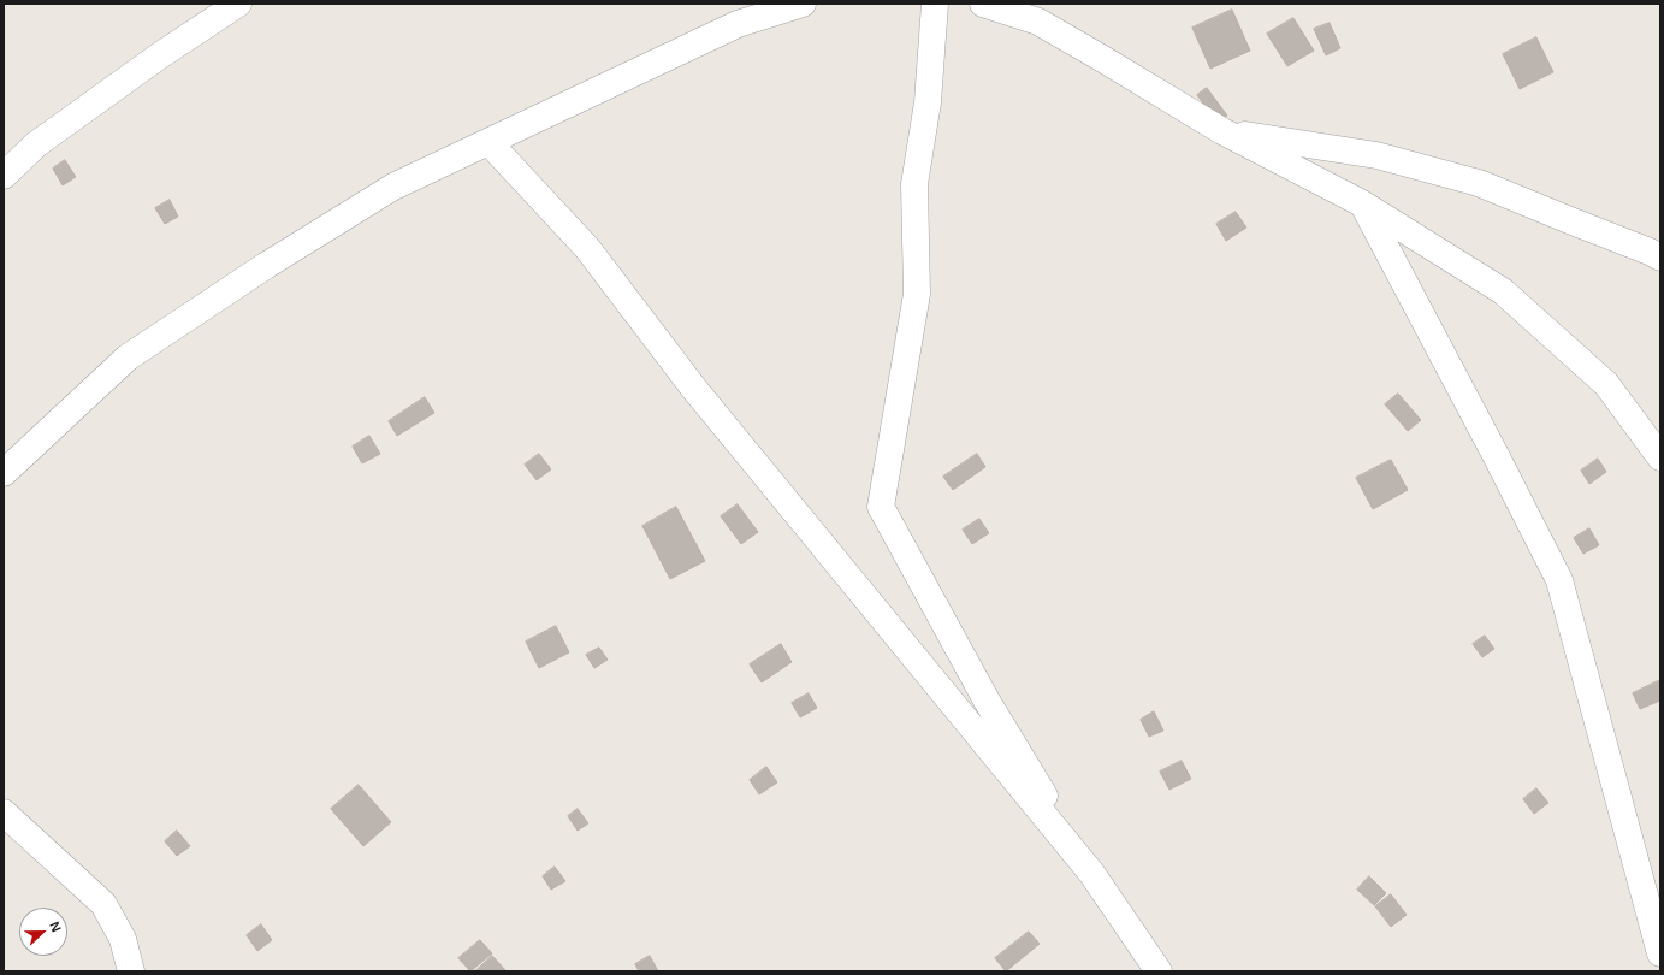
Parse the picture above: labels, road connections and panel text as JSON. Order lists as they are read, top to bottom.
{
  "north": "right"
}
